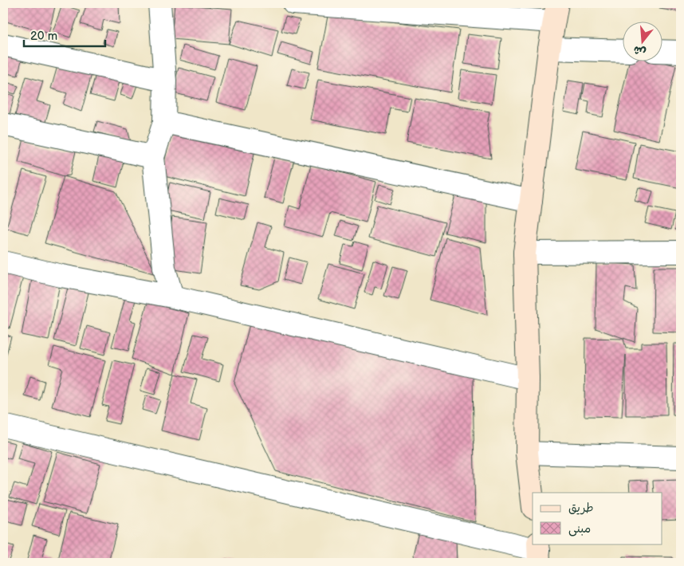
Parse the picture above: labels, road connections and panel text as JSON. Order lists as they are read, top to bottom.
{
  "legend": ["طريق", "مبنى"],
  "scale_bar": "20 m",
  "north": "bottom"
}
